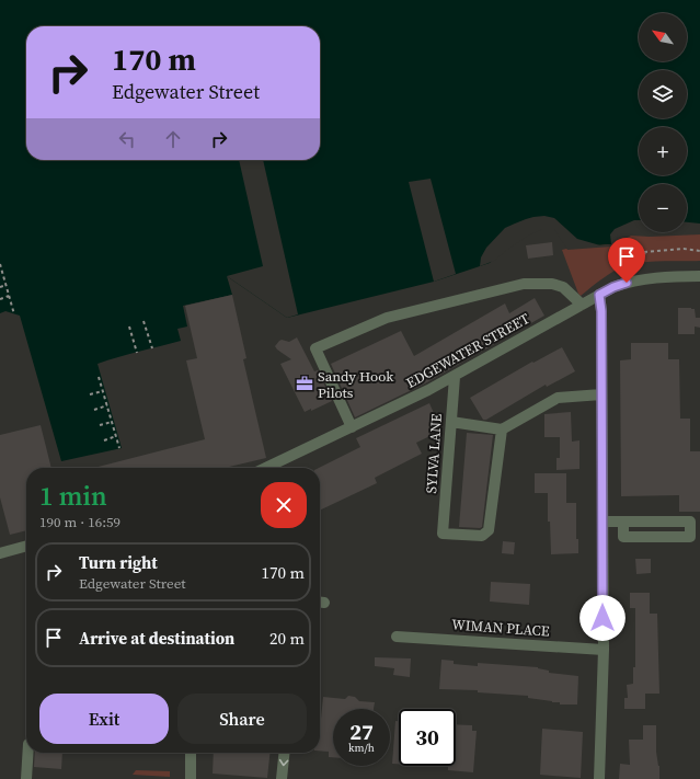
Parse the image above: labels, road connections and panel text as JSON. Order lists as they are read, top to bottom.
{
  "streets": {
    "street": ["EDGEWATER STREET", "SYLVA LANE", "WIMAN PLACE"]
  },
  "crossings": [
    ["EDGEWATER STREET", "SYLVA LANE"]
  ],
  "places": {
    "office": ["Sandy Hook Pilots"]
  },
  "north": "top left",
  "page": {
    "map_buttons": ["+", "−"],
    "turn": ["170 m", "Edgewater Street"],
    "heading": ["1 min", "190 m · 16:59"],
    "list": [
      {
        "name": "Turn right",
        "note": "Edgewater Street",
        "value": "170 m"
      },
      {
        "name": "Arrive at destination",
        "value": "20 m"
      }
    ],
    "buttons": ["Exit", "Share"],
    "speed": "27 km/h",
    "limit": "30"
  }
}
